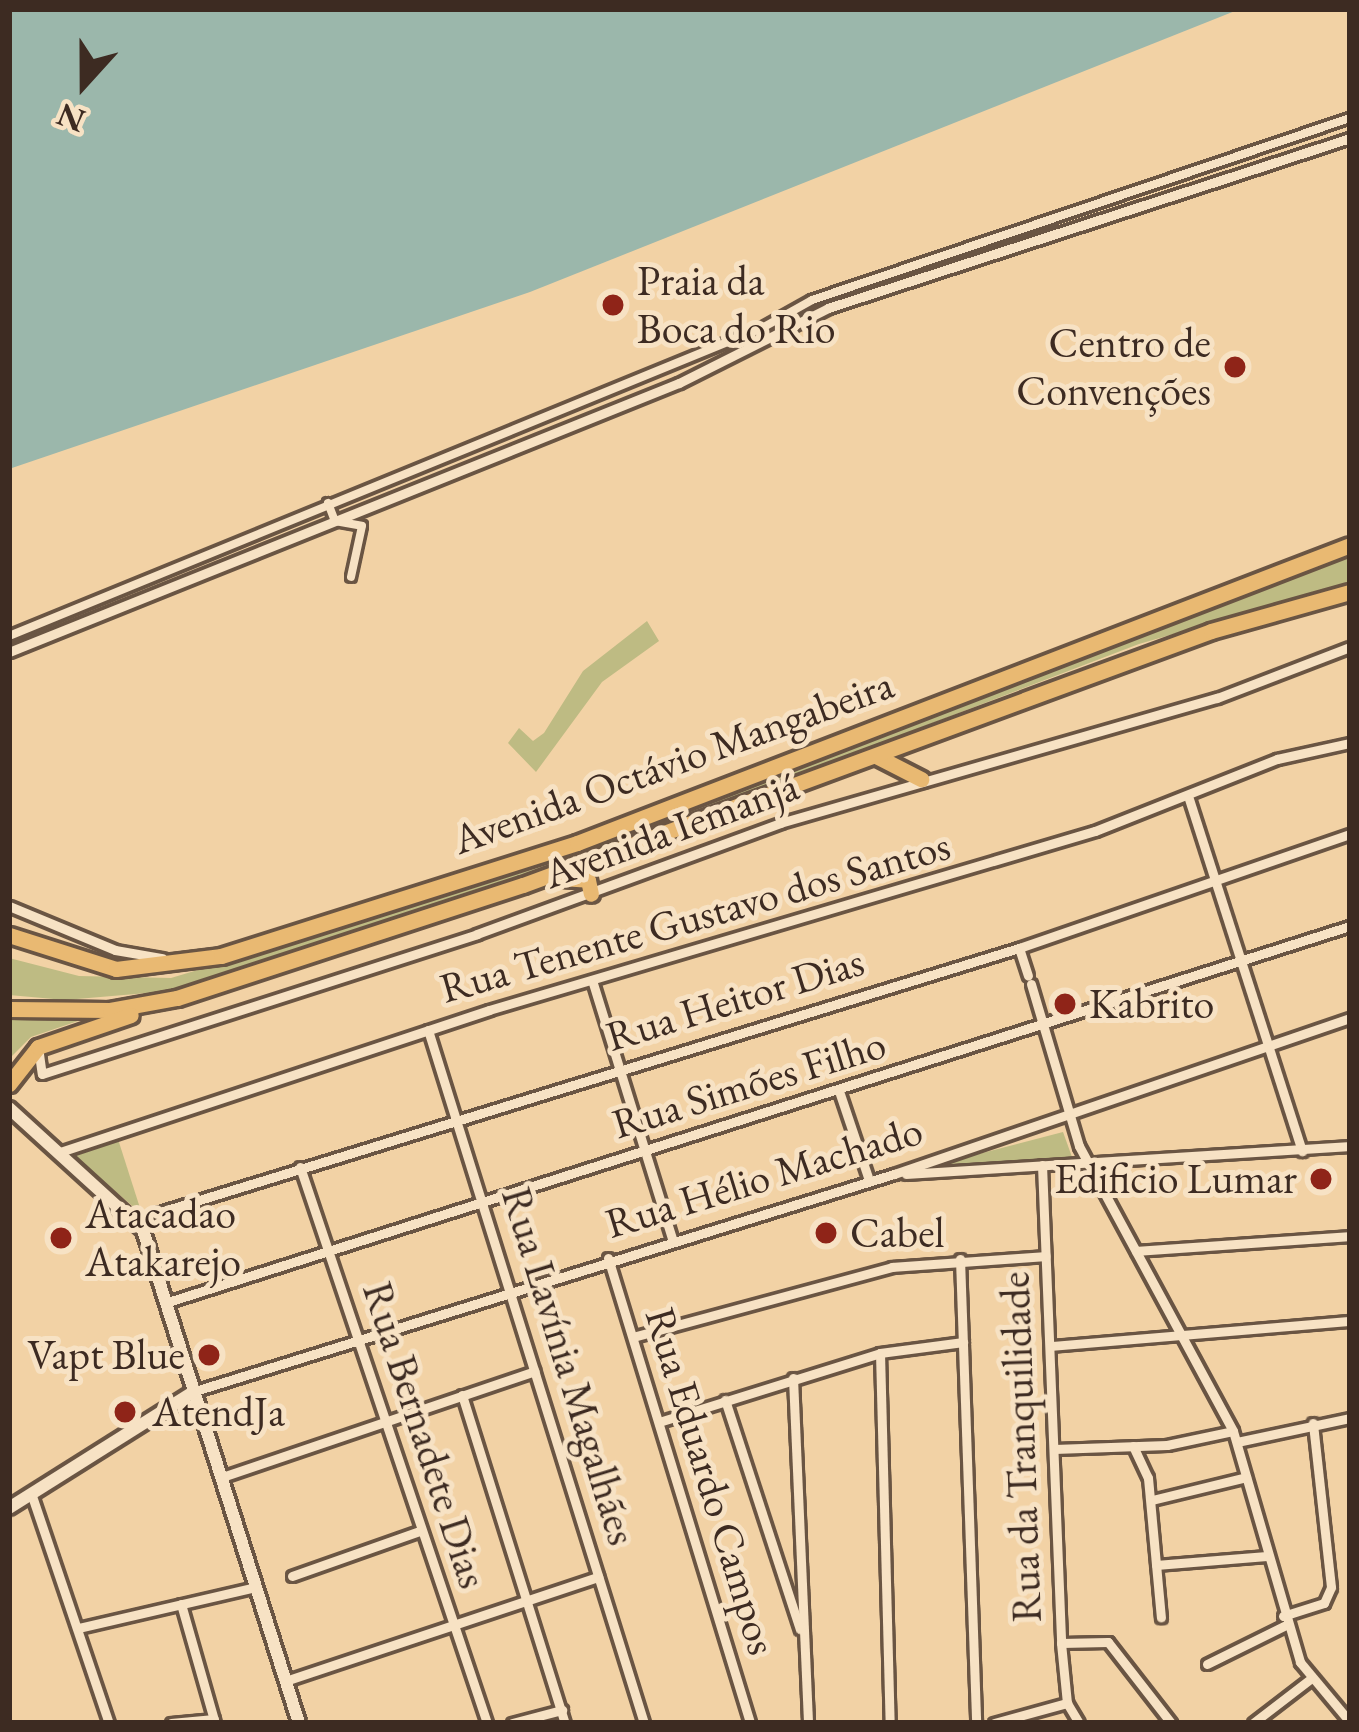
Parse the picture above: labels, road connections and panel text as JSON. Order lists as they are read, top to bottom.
{
  "streets": {
    "main road": ["Avenida Octávio Mangabeira"],
    "street": [
      "Avenida Iemanjá",
      "Rua Tenente Gustavo dos Santos",
      "Rua Heitor Dias",
      "Rua Simões Filho",
      "Rua Hélio Machado",
      "Rua Lavínia Magalhães",
      "Rua Bernadete Dias",
      "Rua da Tranquilidade",
      "Rua Eduardo Campos"
    ]
  },
  "crossings": [
    ["Rua Tenente Gustavo dos Santos", "Rua Lavínia Magalhães"],
    ["Rua Heitor Dias", "Rua Lavínia Magalhães"],
    ["Rua Heitor Dias", "Rua Bernadete Dias"],
    ["Rua Simões Filho", "Rua Lavínia Magalhães"],
    ["Rua Simões Filho", "Rua Bernadete Dias"],
    ["Rua Hélio Machado", "Rua Lavínia Magalhães"],
    ["Rua Hélio Machado", "Rua Bernadete Dias"],
    ["Rua Hélio Machado", "Rua Eduardo Campos"]
  ],
  "places": [
    "Praia da Boca do Rio",
    "Centro de Convenções",
    "Kabrito",
    "Edificio Lumar",
    "Cabel",
    "Atacadao Atakarejo",
    "Vapt Blue",
    "AtendJa"
  ],
  "north": "bottom"
}
